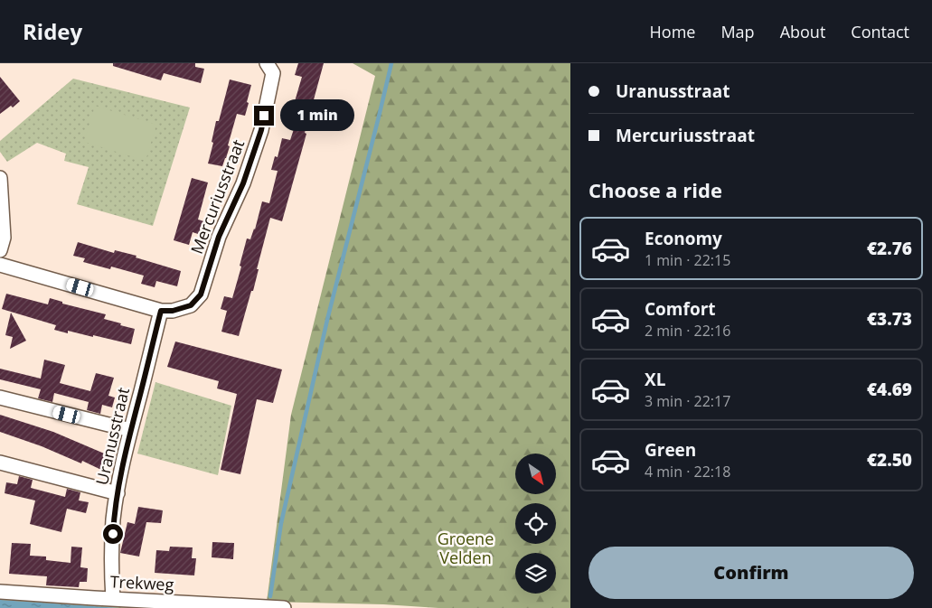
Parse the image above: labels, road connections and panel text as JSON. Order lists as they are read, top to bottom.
{
  "streets": {
    "street": ["Mercuriusstraat", "Uranusstraat", "Trekweg"]
  },
  "crossings": [
    ["Mercuriusstraat", "Uranusstraat"],
    ["Uranusstraat", "Trekweg"]
  ],
  "parks": ["Groene Velden"],
  "north": "bottom right",
  "page": {
    "header": "Ridey",
    "nav": [
      "Home",
      "Map",
      "About",
      "Contact"
    ],
    "banner": ["Uranusstraat", "Mercuriusstraat"],
    "bubble": "1 min",
    "heading": "Choose a ride",
    "list": [
      {
        "name": "Economy",
        "note": "1 min · 22:15",
        "value": "€2.76"
      },
      {
        "name": "Comfort",
        "note": "2 min · 22:16",
        "value": "€3.73"
      },
      {
        "name": "XL",
        "note": "3 min · 22:17",
        "value": "€4.69"
      },
      {
        "name": "Green",
        "note": "4 min · 22:18",
        "value": "€2.50"
      }
    ],
    "buttons": "Confirm"
  }
}
